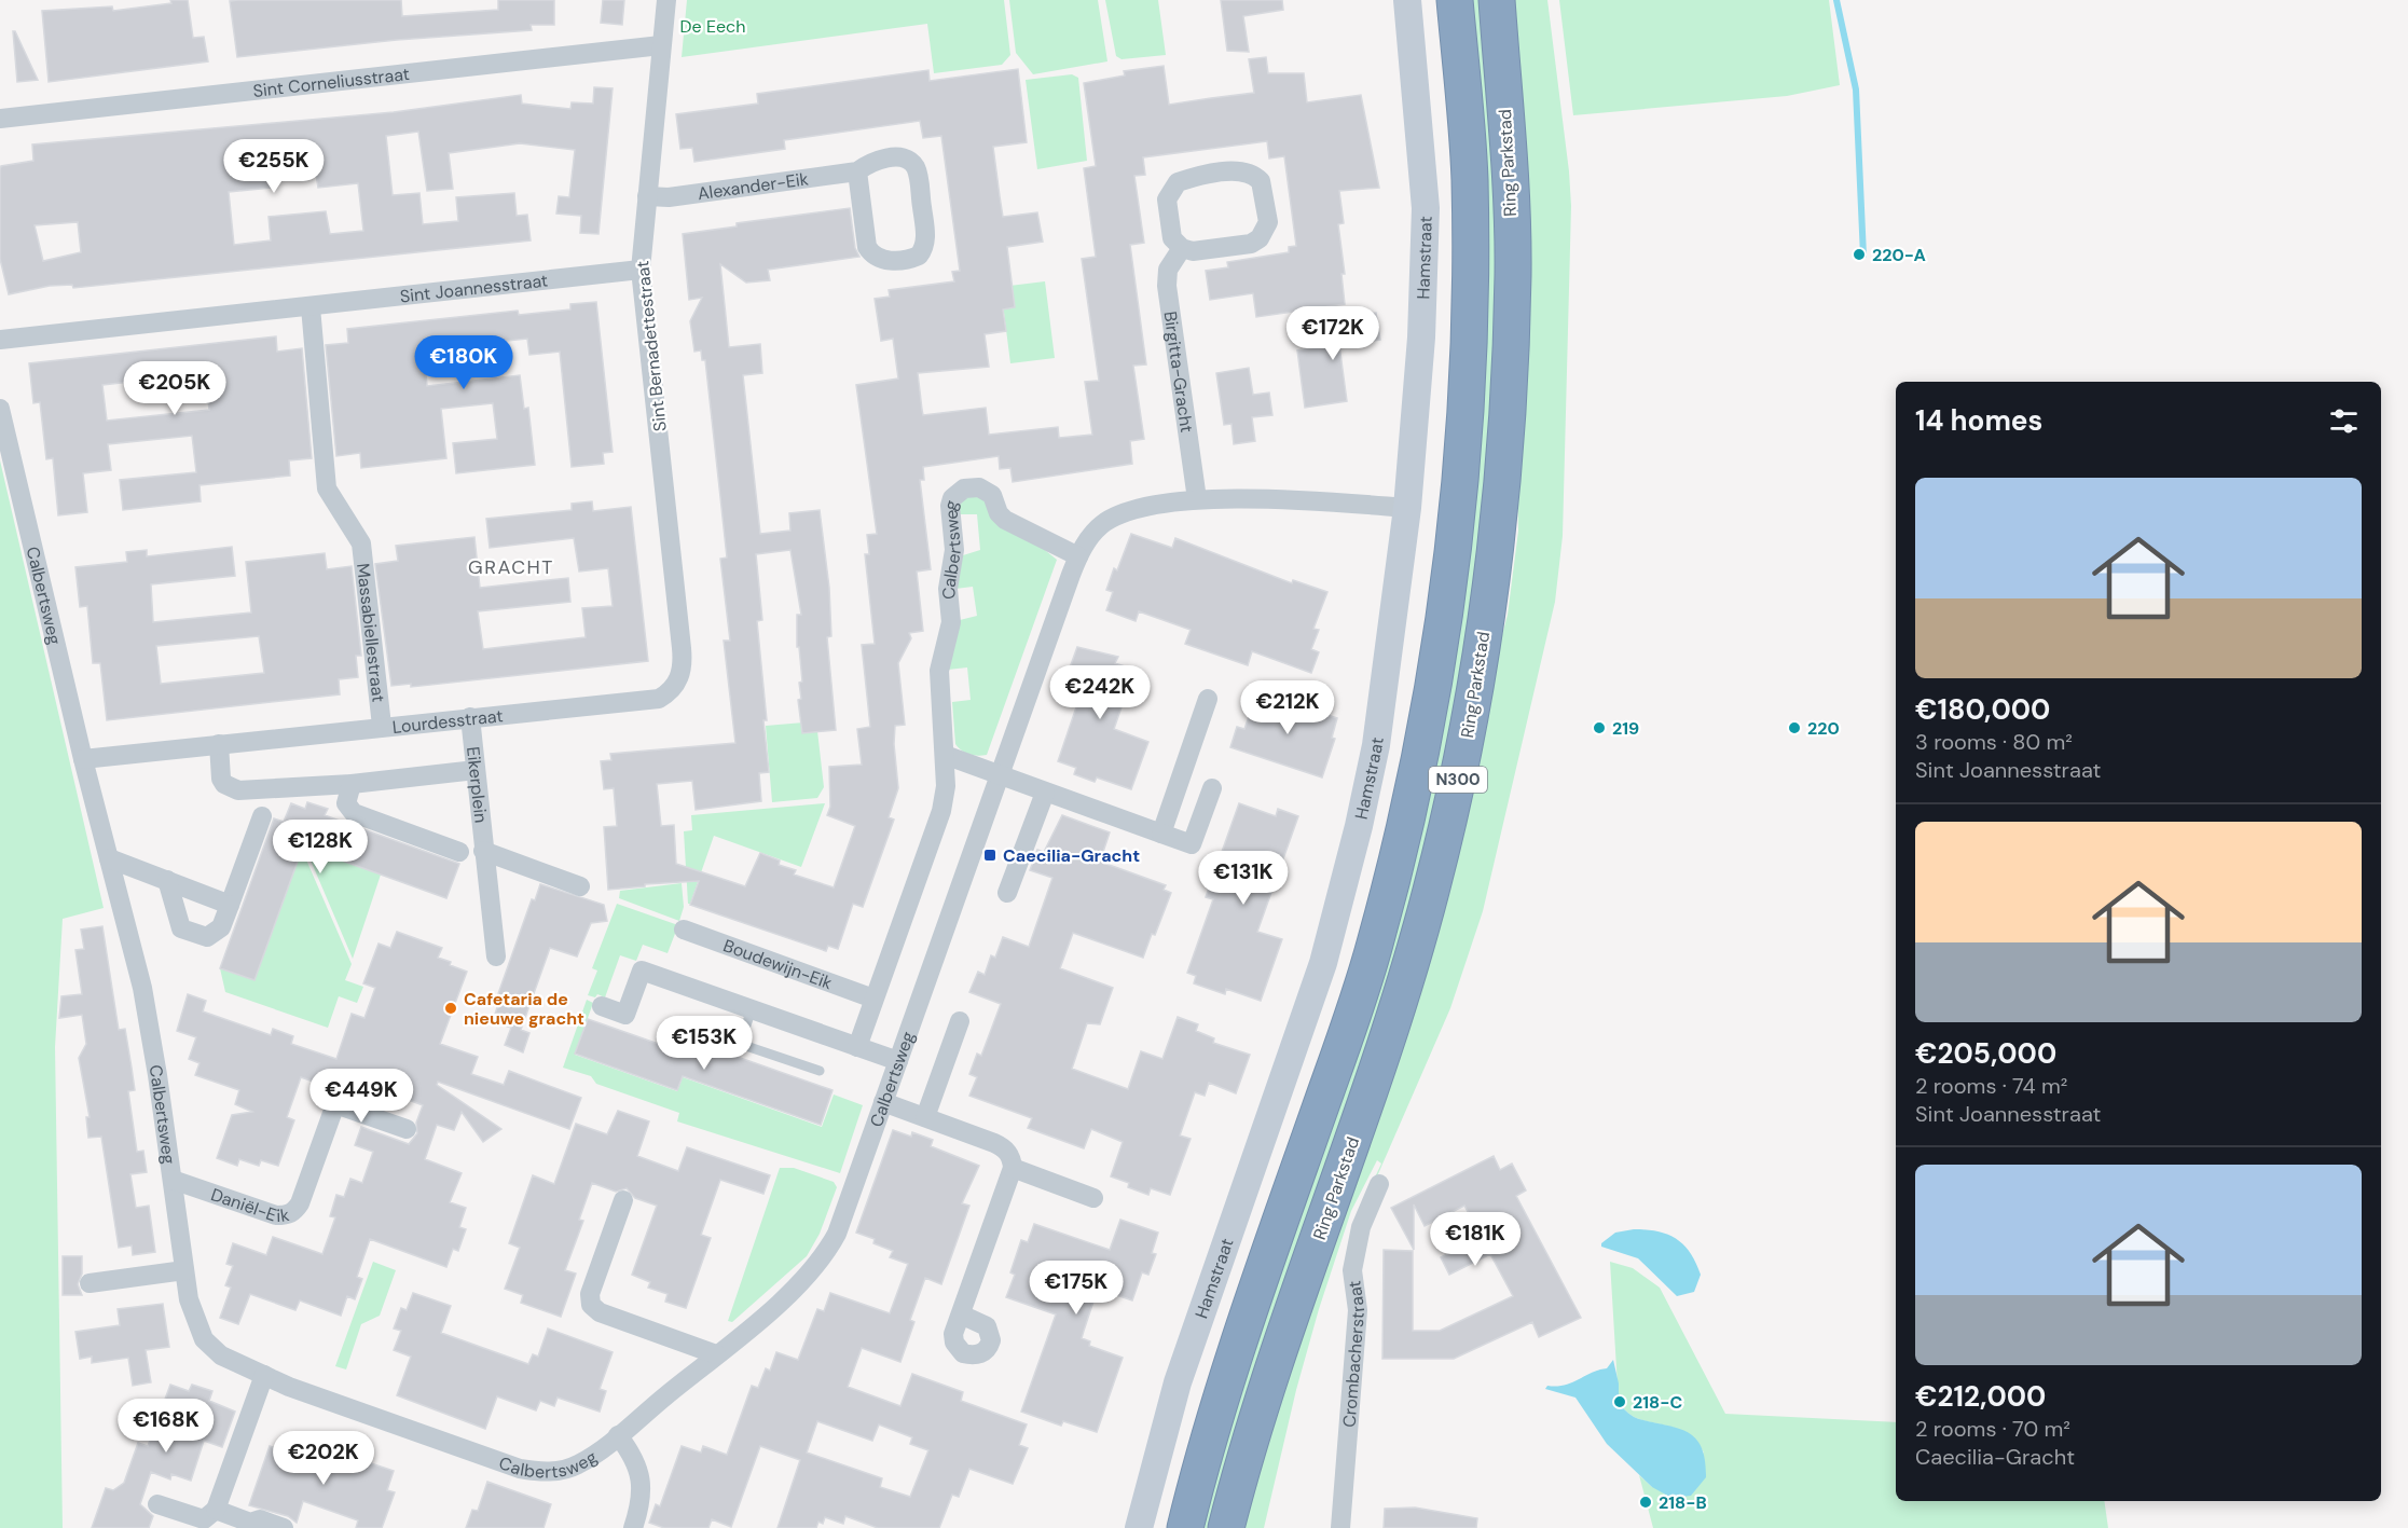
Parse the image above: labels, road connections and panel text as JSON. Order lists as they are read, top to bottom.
{
  "streets": {
    "highway": ["Ring Parkstad", "N300"],
    "street": [
      "Sint Corneliusstraat",
      "Alexander-Eik",
      "Hamstraat",
      "Sint Joannesstraat",
      "Sint Bernadettestraat",
      "Birgitta-Gracht",
      "Calbertsweg",
      "Massabiellestraat",
      "Lourdesstraat",
      "Eikerplein",
      "Boudewijn-Eik",
      "Daniël-Eik",
      "Crombacherstraat"
    ]
  },
  "crossings": [
    ["Sint Corneliusstraat", "Sint Bernadettestraat"],
    ["Alexander-Eik", "Sint Bernadettestraat"],
    ["Hamstraat", "Calbertsweg"],
    ["Sint Joannesstraat", "Sint Bernadettestraat"],
    ["Sint Joannesstraat", "Massabiellestraat"],
    ["Sint Bernadettestraat", "Lourdesstraat"],
    ["Birgitta-Gracht", "Calbertsweg"],
    ["Calbertsweg", "Lourdesstraat"],
    ["Calbertsweg", "Boudewijn-Eik"],
    ["Calbertsweg", "Daniël-Eik"],
    ["Massabiellestraat", "Lourdesstraat"],
    ["Lourdesstraat", "Eikerplein"]
  ],
  "districts": ["GRACHT"],
  "parks": ["De Eech"],
  "places": {
    "other": [
      "220-A",
      "219",
      "220",
      "Cafetaria de nieuwe gracht",
      "218-C",
      "218-B"
    ],
    "transit": ["Caecilia-Gracht"]
  },
  "page": {
    "price": [
      "€255K",
      "€172K",
      "€180K",
      "€205K",
      "€242K",
      "€212K",
      "€128K",
      "€131K",
      "€153K",
      "€449K",
      "€181K",
      "€175K",
      "€168K",
      "€202K"
    ],
    "heading": "14 homes",
    "list": [
      {
        "name": "€180,000",
        "note": "3 rooms · 80 m² · Sint Joannesstraat"
      },
      {
        "name": "€205,000",
        "note": "2 rooms · 74 m² · Sint Joannesstraat"
      },
      {
        "name": "€212,000",
        "note": "2 rooms · 70 m² · Caecilia-Gracht"
      }
    ]
  }
}
